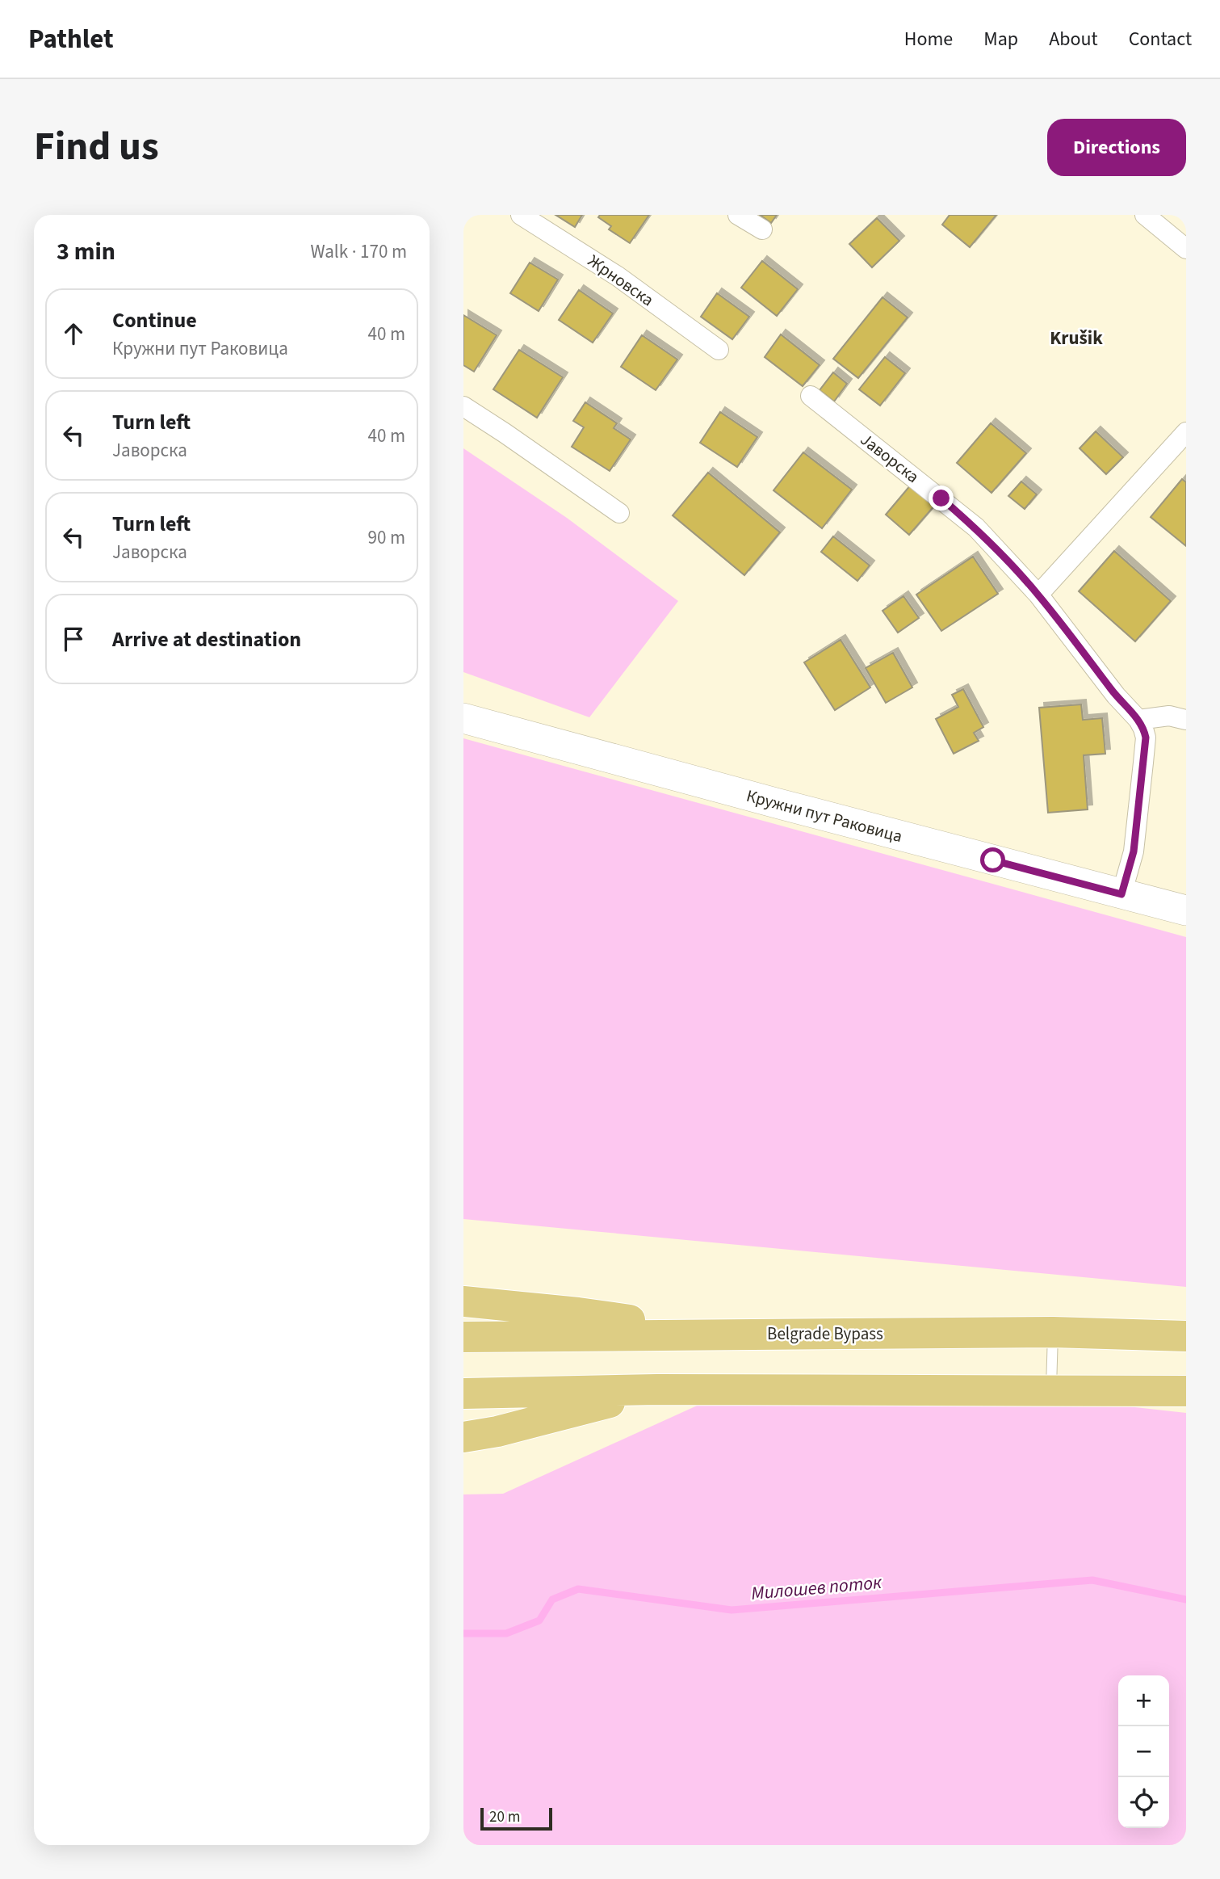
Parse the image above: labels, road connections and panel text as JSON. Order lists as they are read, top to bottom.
{
  "streets": {
    "highway": ["Belgrade Bypass"],
    "main road": ["Кружни пут Раковица"],
    "street": ["Жрновска", "Јаворска"]
  },
  "crossings": [
    ["Јаворска", "Кружни пут Раковица"]
  ],
  "districts": ["Krušik"],
  "water": ["Милошев поток"],
  "scale_bar": "20 m",
  "page": {
    "header": "Pathlet",
    "nav": [
      "Home",
      "Map",
      "About",
      "Contact"
    ],
    "title": "Find us",
    "buttons": "Directions",
    "heading": ["3 min", "Walk · 170 m"],
    "list": [
      ["Continue", "Кружни пут Раковица", "40 m"],
      ["Turn left", "Јаворска", "40 m"],
      ["Turn left", "Јаворска", "90 m"],
      "Arrive at destination"
    ],
    "map_buttons": ["+", "−"],
    "scale": "20 m"
  }
}
